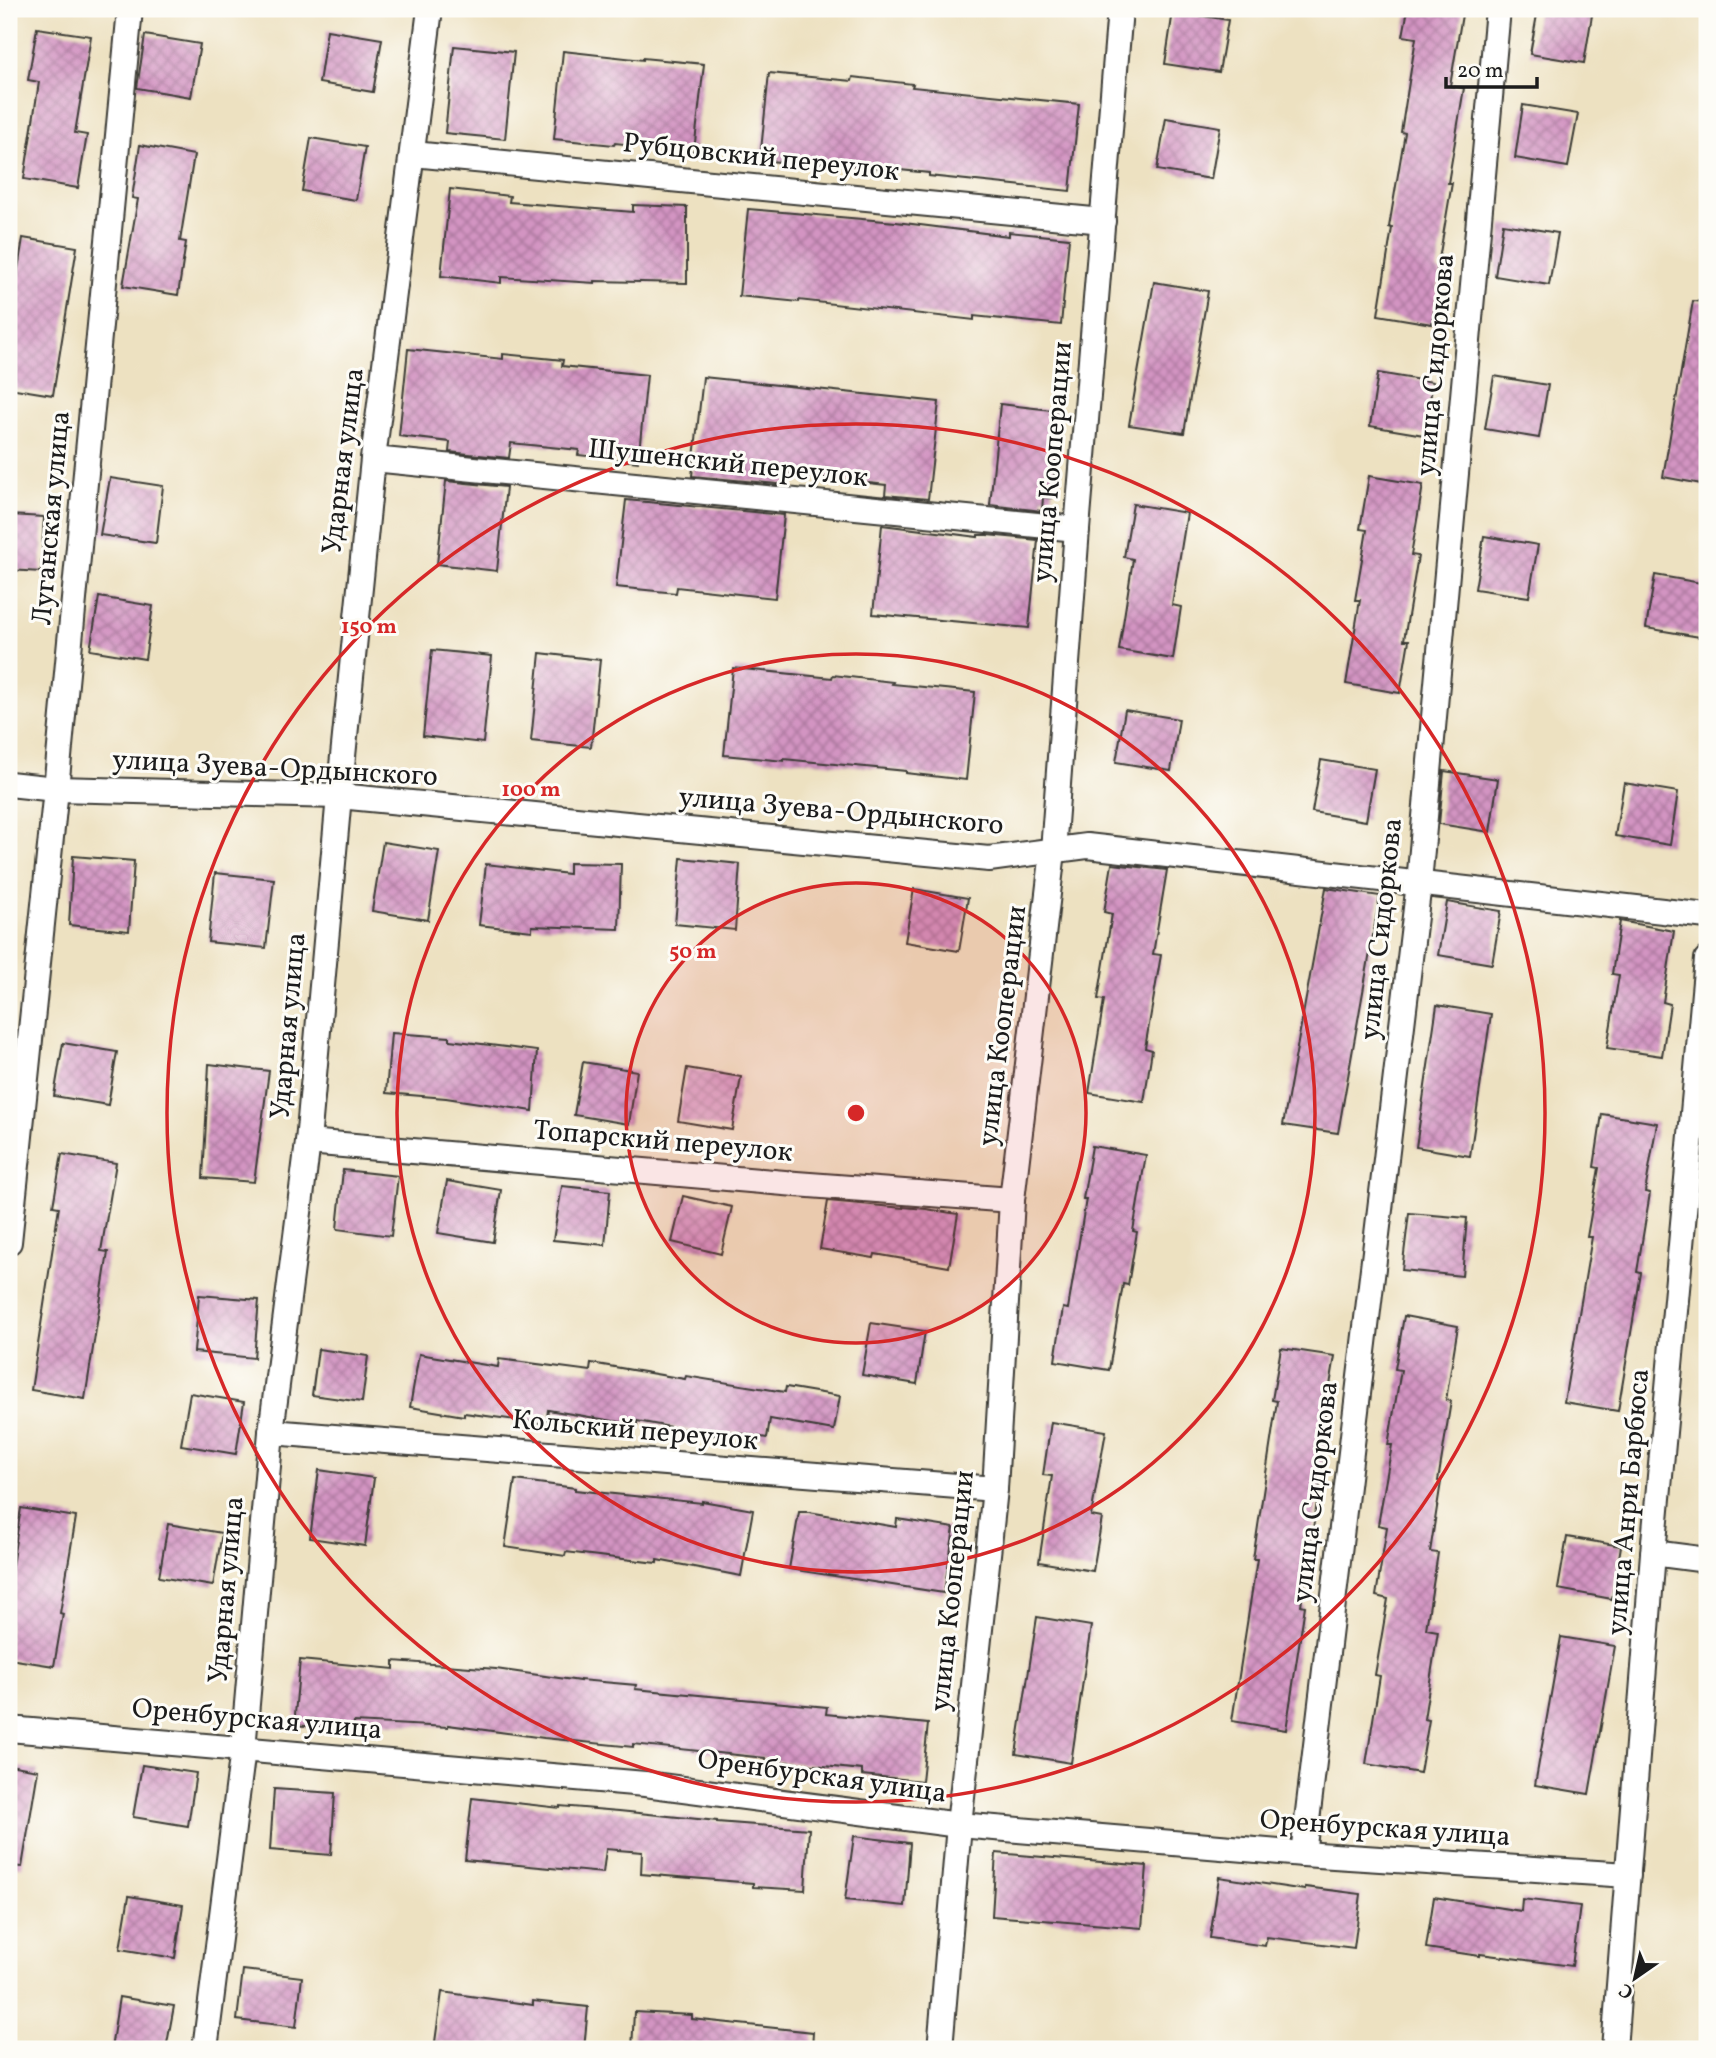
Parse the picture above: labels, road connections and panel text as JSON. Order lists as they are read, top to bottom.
{
  "streets": {
    "street": [
      "Рубцовский переулок",
      "улица Сидоркова",
      "Ударная улица",
      "улица Кооперации",
      "Шушенский переулок",
      "Луганская улица",
      "улица Зуева-Ордынского",
      "Топарский переулок",
      "Кольский переулок",
      "улица Анри Барбюса",
      "Оренбурская улица"
    ]
  },
  "crossings": [
    ["Рубцовский переулок", "Ударная улица"],
    ["Рубцовский переулок", "улица Кооперации"],
    ["улица Сидоркова", "улица Зуева-Ордынского"],
    ["улица Сидоркова", "Оренбурская улица"],
    ["Ударная улица", "Шушенский переулок"],
    ["Ударная улица", "улица Зуева-Ордынского"],
    ["Ударная улица", "Топарский переулок"],
    ["Ударная улица", "Кольский переулок"],
    ["Ударная улица", "Оренбурская улица"],
    ["улица Кооперации", "Шушенский переулок"],
    ["улица Кооперации", "улица Зуева-Ордынского"],
    ["улица Кооперации", "Топарский переулок"],
    ["улица Кооперации", "Кольский переулок"],
    ["улица Кооперации", "Оренбурская улица"],
    ["Луганская улица", "улица Зуева-Ордынского"],
    ["улица Анри Барбюса", "Оренбурская улица"]
  ],
  "scale_bar": "20 m",
  "north": "bottom left",
  "rings": ["150 m", "100 m", "50 m"]
}
